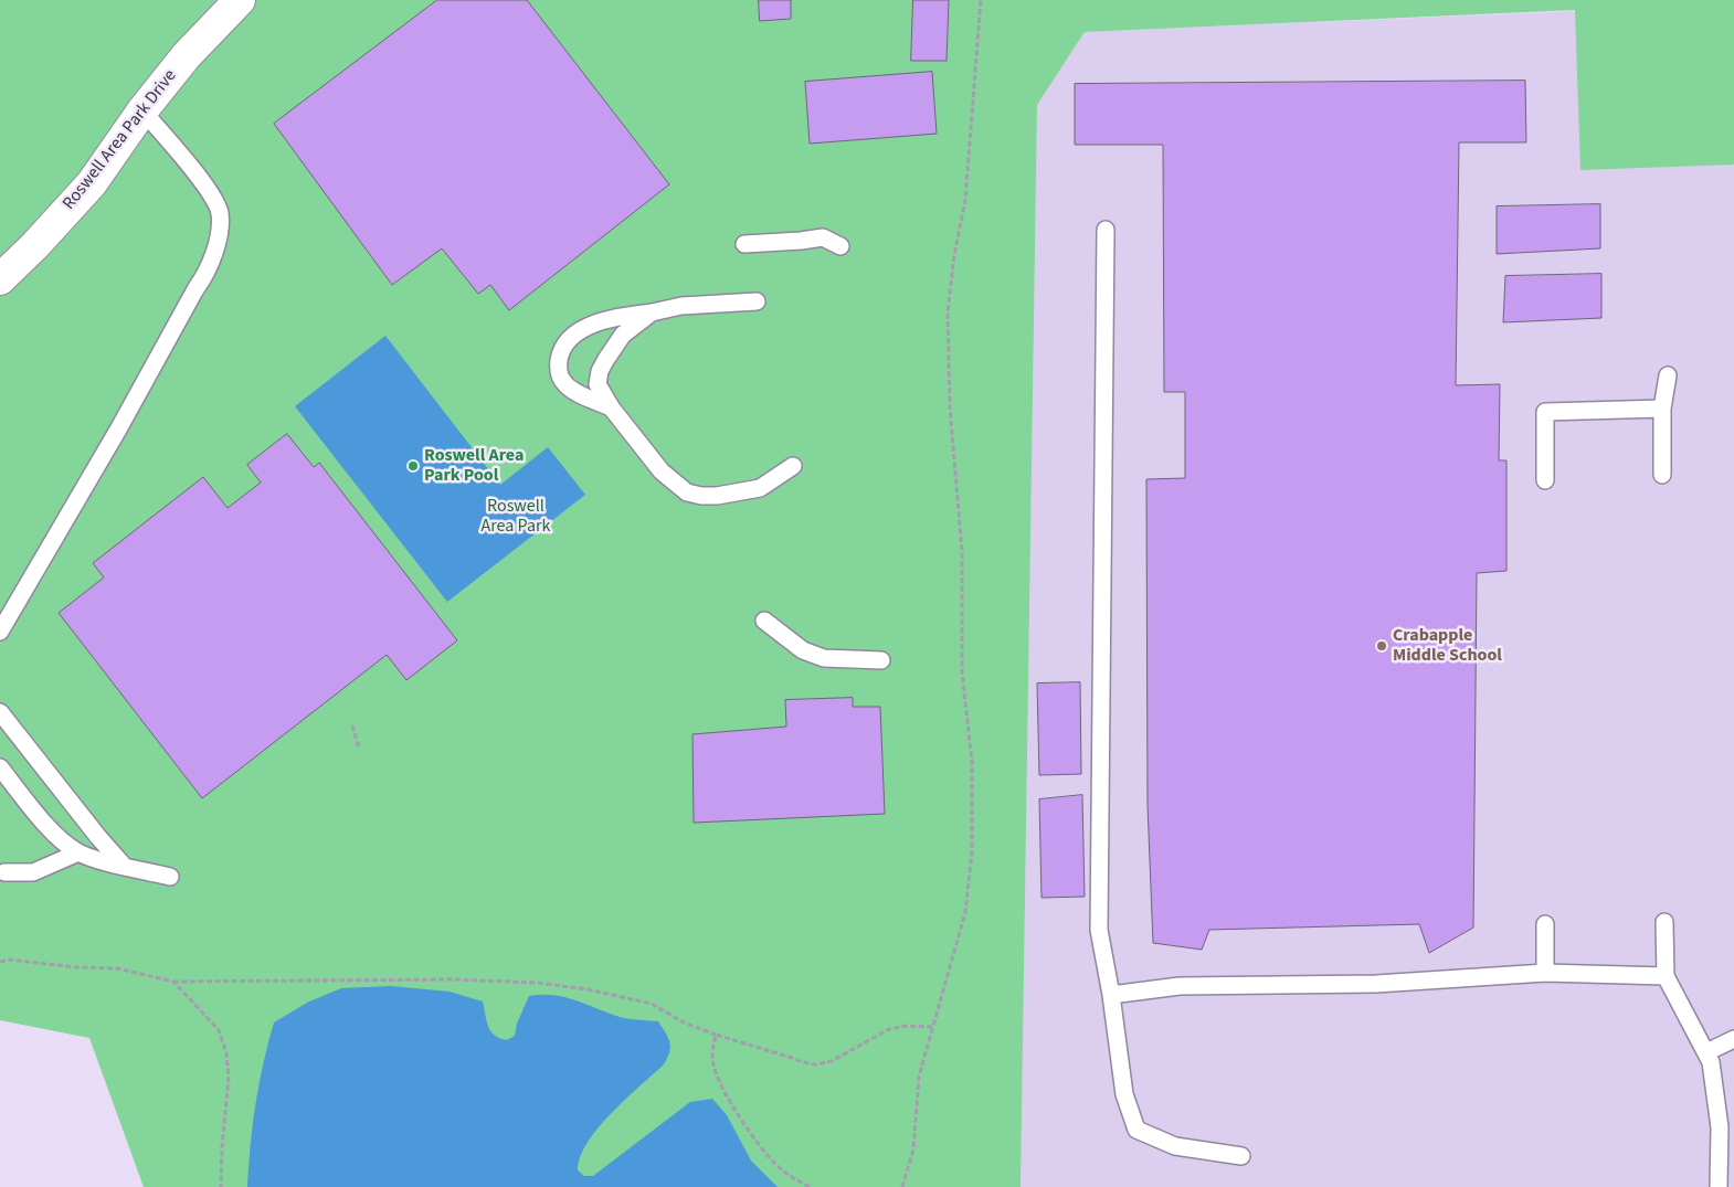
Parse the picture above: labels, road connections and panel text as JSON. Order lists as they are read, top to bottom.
{
  "streets": {
    "street": ["Roswell Area Park Drive"]
  },
  "parks": ["Roswell Area Park"],
  "places": ["Roswell Area Park Pool", "Crabapple Middle School"]
}
